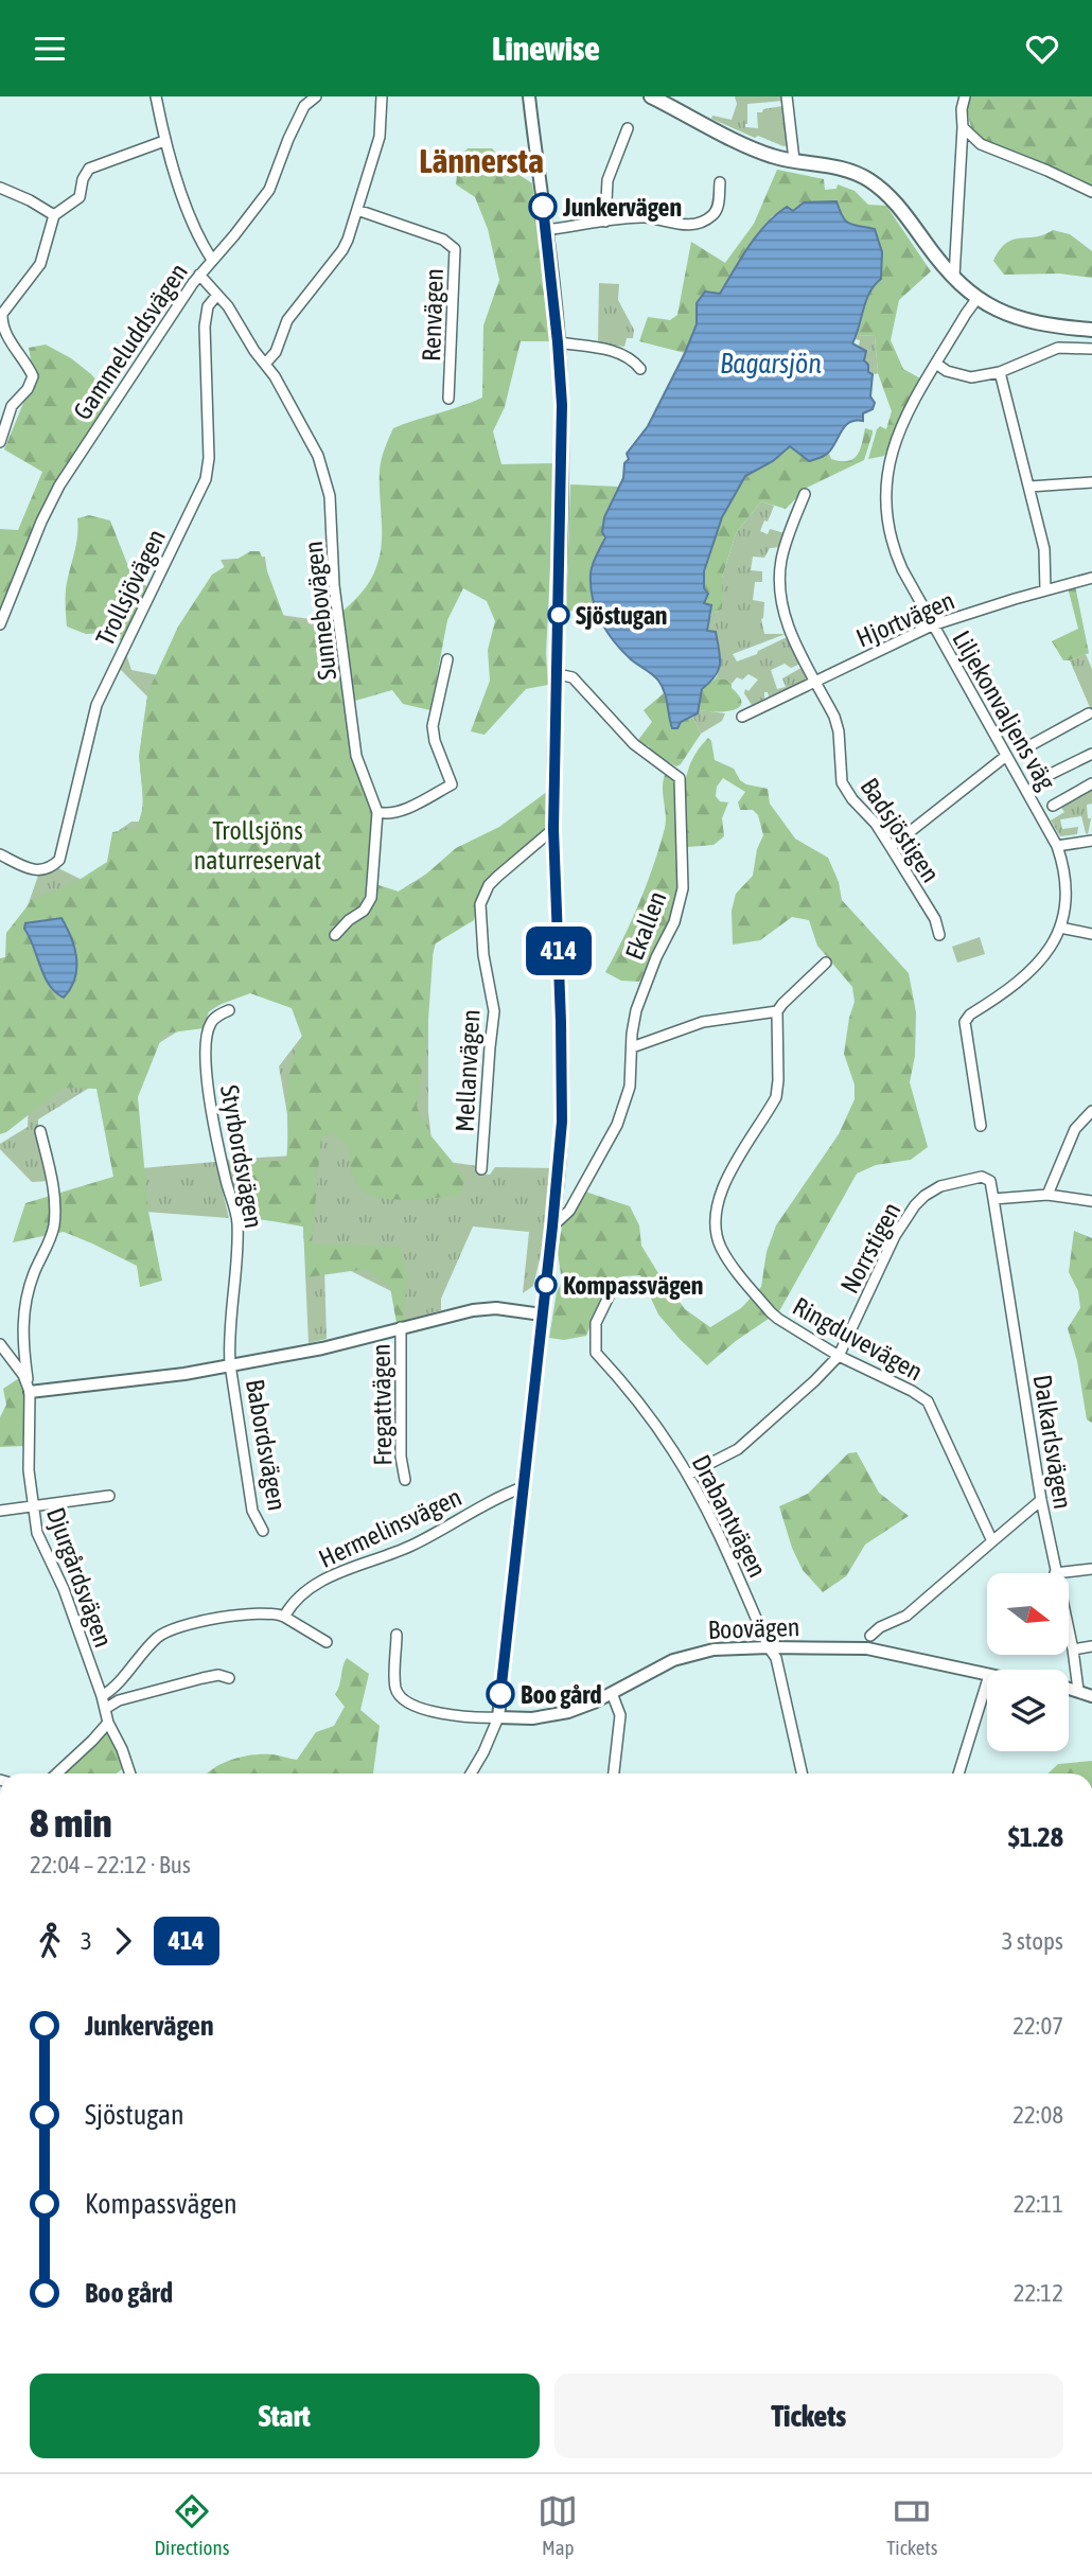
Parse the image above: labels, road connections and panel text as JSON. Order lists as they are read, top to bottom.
{
  "streets": {
    "street": [
      "Renvägen",
      "Gammeluddsvägen",
      "Trollsjövägen",
      "Sunnebovägen",
      "Hjortvägen",
      "Liljekonvaljens väg",
      "Badsjöstigen",
      "Ekallen",
      "Mellanvägen",
      "Styrbordsvägen",
      "Norrstigen",
      "Ringduvevägen",
      "Fregattvägen",
      "Dalkarlsvägen",
      "Babordsvägen",
      "Drabantvägen",
      "Hermelinsvägen",
      "Djurgårdsvägen",
      "Boovägen"
    ]
  },
  "crossings": [
    ["Trollsjövägen", "Sunnebovägen"],
    ["Hjortvägen", "Liljekonvaljens väg"],
    ["Hjortvägen", "Badsjöstigen"],
    ["Styrbordsvägen", "Babordsvägen"],
    ["Norrstigen", "Ringduvevägen"],
    ["Norrstigen", "Dalkarlsvägen"],
    ["Norrstigen", "Drabantvägen"],
    ["Drabantvägen", "Boovägen"]
  ],
  "districts": ["Lännersta"],
  "water": ["Bagarsjön"],
  "parks": ["Trollsjöns naturreservat"],
  "places": [
    "Junkervägen",
    "Sjöstugan",
    "Kompassvägen",
    "Boo gård"
  ],
  "lines": ["bus line 414"],
  "north": "right",
  "page": {
    "header": "Linewise",
    "on_map": "414",
    "heading": ["8 min", "22:04 – 22:12 · Bus", "$1.28"],
    "legs": ["3", "414", "3 stops"],
    "list": [
      {
        "name": "Junkervägen",
        "value": "22:07"
      },
      {
        "name": "Sjöstugan",
        "value": "22:08"
      },
      {
        "name": "Kompassvägen",
        "value": "22:11"
      },
      {
        "name": "Boo gård",
        "value": "22:12"
      }
    ],
    "buttons": ["Start", "Tickets"],
    "tabs": ["Directions", "Map", "Tickets"]
  }
}
